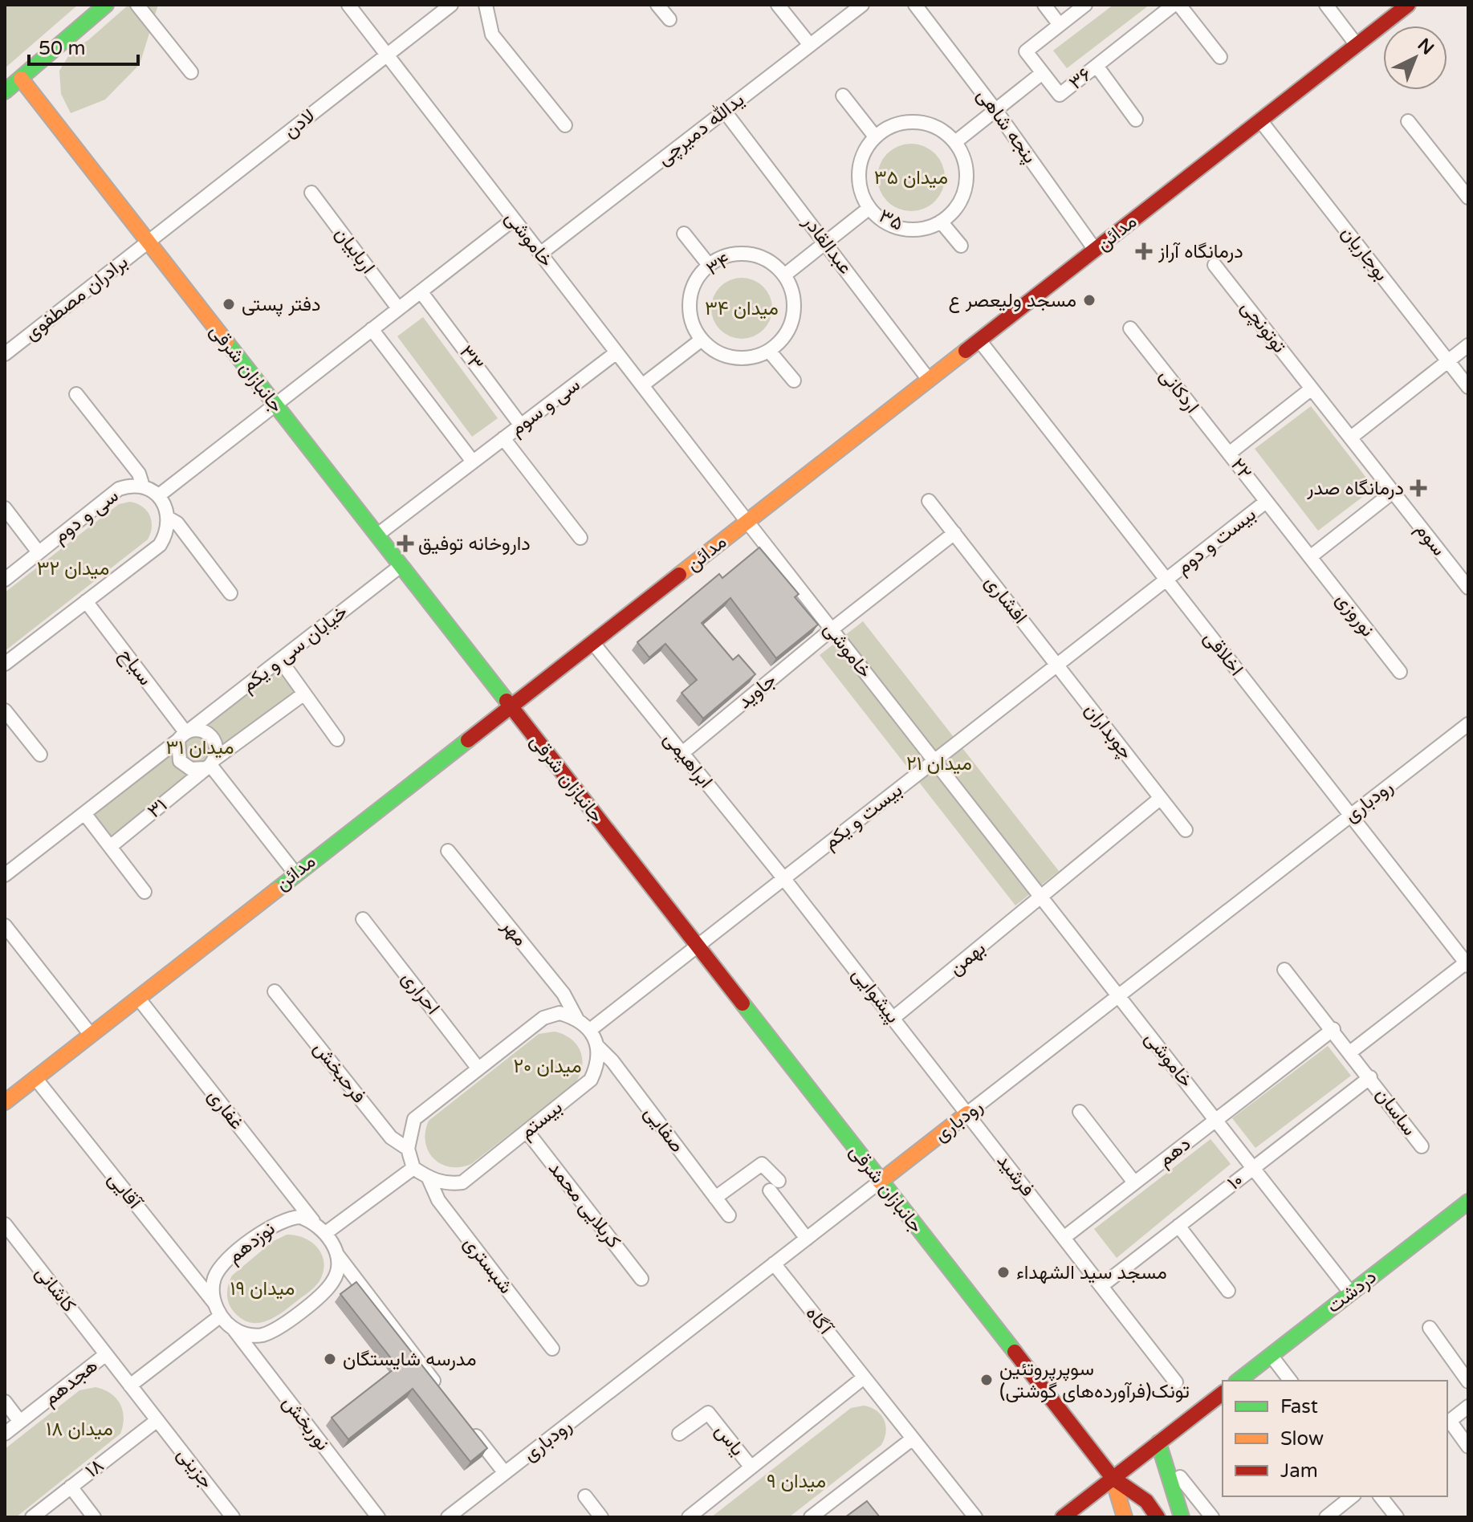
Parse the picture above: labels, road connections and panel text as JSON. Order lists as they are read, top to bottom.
{
  "streets": {
    "main road": [
      "مدائن",
      "جانبازان شرقی",
      "رودباری",
      "دردشت"
    ],
    "street": [
      "۳۶",
      "لادن",
      "پنجه شاهی",
      "یدالله دمیرچی",
      "۳۵",
      "خاموشی",
      "عبدالقادر",
      "اربابیان",
      "بوجاریان",
      "۳۴",
      "برادران مصطفوی",
      "توتونچی",
      "۳۳",
      "اردکانی",
      "سی و سوم",
      "۲۲",
      "سی و دوم",
      "سوم",
      "بیست و دوم",
      "افشاری",
      "نوروزی",
      "خیابان سی و یکم",
      "اخلاقی",
      "سیاح",
      "جاوید",
      "چوبداران",
      "ابراهیمی",
      "۳۱",
      "بیست و یکم",
      "مهر",
      "بهمن",
      "احراری",
      "پیشوایی",
      "فرحبخش",
      "غفاری",
      "ساسان",
      "بیستم",
      "صفایی",
      "دهم",
      "فرشید",
      "۱۰",
      "آقایی",
      "کربلایی محمد",
      "نوزدهم",
      "شبستری",
      "کاشانی",
      "آگاه",
      "هجدهم",
      "نوربخش",
      "یاس",
      "۱۸",
      "جزینی"
    ]
  },
  "crossings": [
    ["لادن", "خاموشی"],
    ["لادن", "برادران مصطفوی"],
    ["لادن", "جانبازان شرقی"],
    ["پنجه شاهی", "مدائن"],
    ["یدالله دمیرچی", "خاموشی"],
    ["یدالله دمیرچی", "عبدالقادر"],
    ["مدائن", "خاموشی"],
    ["مدائن", "عبدالقادر"],
    ["مدائن", "بوجاریان"],
    ["مدائن", "جانبازان شرقی"],
    ["مدائن", "اخلاقی"],
    ["مدائن", "ابراهیمی"],
    ["مدائن", "غفاری"],
    ["مدائن", "آقایی"],
    ["خاموشی", "سی و سوم"],
    ["خاموشی", "جاوید"],
    ["خاموشی", "رودباری"],
    ["خاموشی", "بیست و یکم"],
    ["خاموشی", "بهمن"],
    ["خاموشی", "دهم"],
    ["خاموشی", "۱۰"],
    ["خاموشی", "دردشت"],
    ["برادران مصطفوی", "جانبازان شرقی"],
    ["توتونچی", "۲۲"],
    ["۳۳", "سی و سوم"],
    ["جانبازان شرقی", "سی و سوم"],
    ["جانبازان شرقی", "خیابان سی و یکم"],
    ["جانبازان شرقی", "رودباری"],
    ["جانبازان شرقی", "بیست و یکم"],
    ["اردکانی", "۲۲"],
    ["۲۲", "بیست و دوم"],
    ["۲۲", "نوروزی"],
    ["بیست و دوم", "اخلاقی"],
    ["بیست و دوم", "بیست و یکم"],
    ["افشاری", "چوبداران"],
    ["افشاری", "بیست و یکم"],
    ["خیابان سی و یکم", "سیاح"],
    ["خیابان سی و یکم", "۳۱"],
    ["اخلاقی", "رودباری"],
    ["اخلاقی", "بیست و یکم"],
    ["سیاح", "۳۱"],
    ["جاوید", "ابراهیمی"],
    ["چوبداران", "بیست و یکم"],
    ["ابراهیمی", "بیست و یکم"],
    ["ابراهیمی", "پیشوایی"],
    ["رودباری", "پیشوایی"],
    ["رودباری", "فرشید"],
    ["رودباری", "آگاه"],
    ["بیست و یکم", "پیشوایی"],
    ["بهمن", "پیشوایی"],
    ["پیشوایی", "فرشید"],
    ["غفاری", "آقایی"],
    ["غفاری", "نوزدهم"],
    ["غفاری", "نوربخش"],
    ["ساسان", "دهم"],
    ["ساسان", "۱۰"],
    ["بیستم", "صفایی"],
    ["بیستم", "کربلایی محمد"],
    ["بیستم", "شبستری"],
    ["دهم", "فرشید"],
    ["آقایی", "نوزدهم"],
    ["آقایی", "نوربخش"],
    ["نوزدهم", "نوربخش"],
    ["کاشانی", "هجدهم"],
    ["کاشانی", "جزینی"],
    ["۱۸", "جزینی"]
  ],
  "parks": [
    "میدان ۳۵",
    "میدان ۳۴",
    "میدان ۳۲",
    "میدان ۳۱",
    "میدان ۲۱",
    "میدان ۲۰",
    "میدان ۱۹",
    "میدان ۱۸",
    "میدان ۹"
  ],
  "places": {
    "health": ["درمانگاه آراز", "درمانگاه صدر", "داروخانه توفیق"],
    "other": [
      "مسجد ولیعصر ع",
      "دفتر پستی",
      "مسجد سید الشهداء",
      "مدرسه شایستگان",
      "سوپرپروتئین تونک(فرآورده‌های گوشتی)"
    ]
  },
  "legend": ["Fast", "Slow", "Jam"],
  "scale_bar": "50 m",
  "north": "top right"
}
